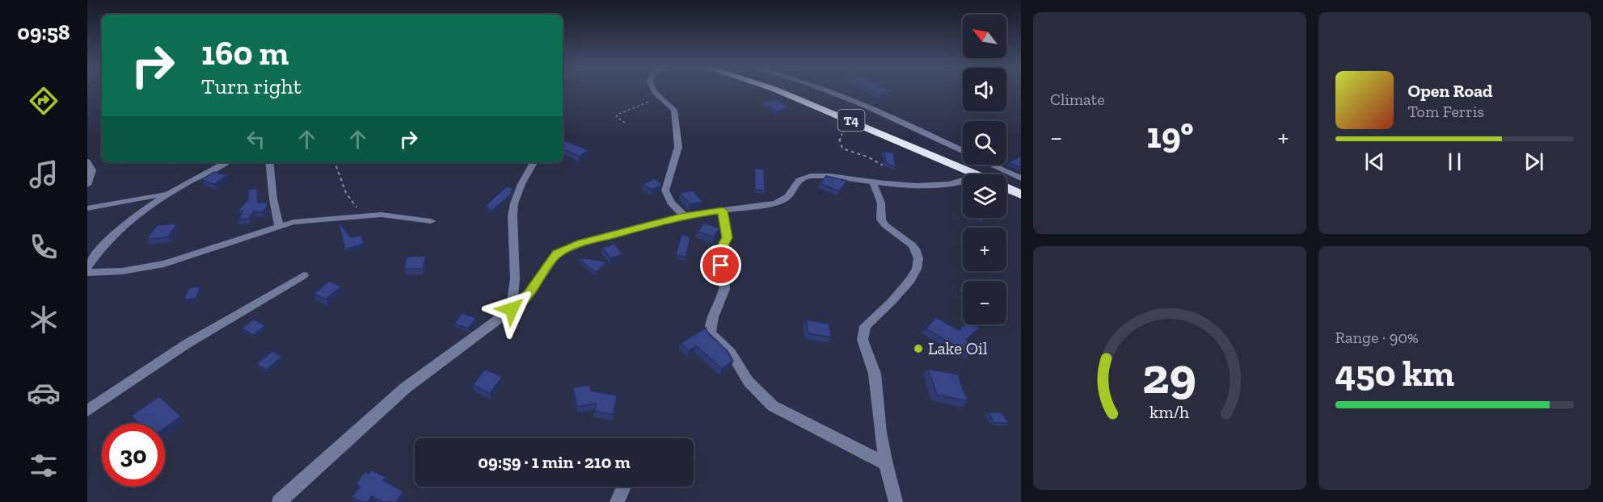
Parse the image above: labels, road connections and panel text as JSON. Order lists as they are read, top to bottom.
{
  "streets": {
    "highway": ["T4"]
  },
  "places": ["Lake Oil"],
  "north": "top left",
  "page": {
    "tabs": "09:58",
    "tile": [
      "Climate",
      ["Range · 90%", "450 km"]
    ],
    "map_buttons": ["+", "−"],
    "turn": ["160 m", "Turn right"],
    "song": ["Open Road", "Tom Ferris"],
    "heat": ["−", "19°", "+"],
    "limit": "30",
    "trip": "09:59 · 1 min · 210 m",
    "gauge": ["29", "km/h"]
  }
}
